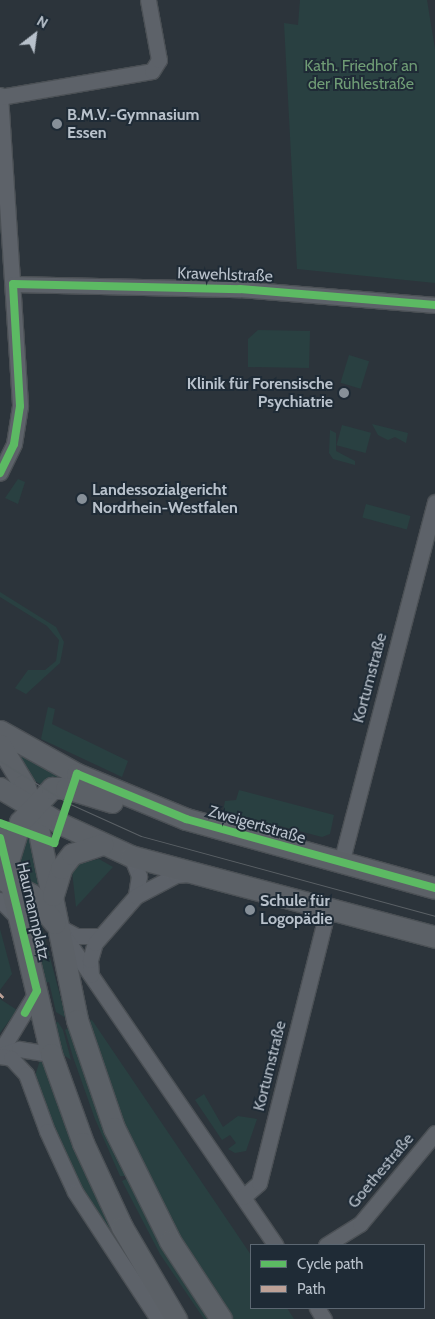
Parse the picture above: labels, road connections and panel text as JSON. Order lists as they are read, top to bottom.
{
  "streets": {
    "main road": ["Zweigertstraße", "Haumannplatz"],
    "street": ["Krawehlstraße", "Kortumstraße", "Goethestraße"]
  },
  "crossings": [
    ["Kortumstraße", "Zweigertstraße"],
    ["Kortumstraße", "Haumannplatz"]
  ],
  "parks": ["Kath. Friedhof an der Rühlestraße"],
  "places": [
    "B.M.V.-Gymnasium Essen",
    "Klinik für Forensische Psychiatrie",
    "Landessozialgericht Nordrhein-Westfalen",
    "Schule für Logopädie"
  ],
  "legend": ["Cycle path", "Path"],
  "north": "top right"
}
